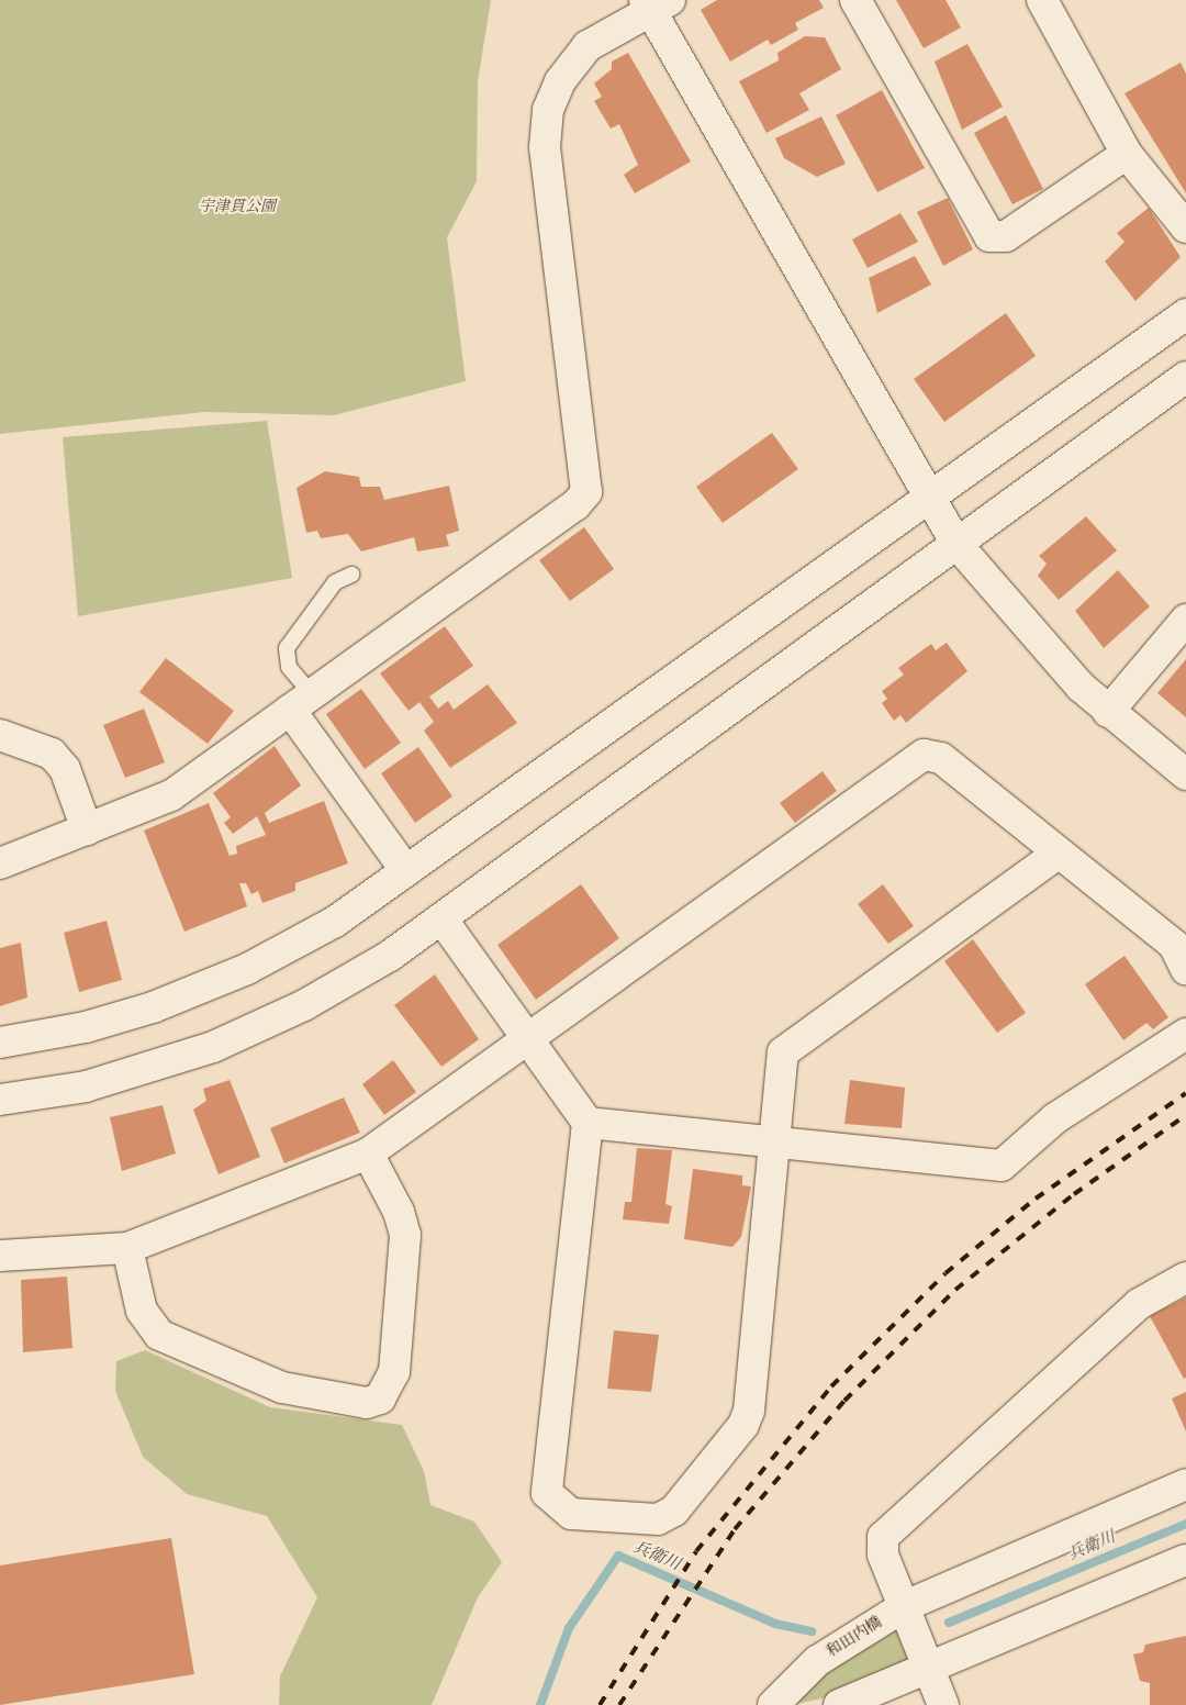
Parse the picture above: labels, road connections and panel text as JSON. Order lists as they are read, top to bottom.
{
  "streets": {
    "street": ["和田内橋"]
  },
  "water": ["兵衛川"],
  "parks": ["宇津貫公園"]
}
